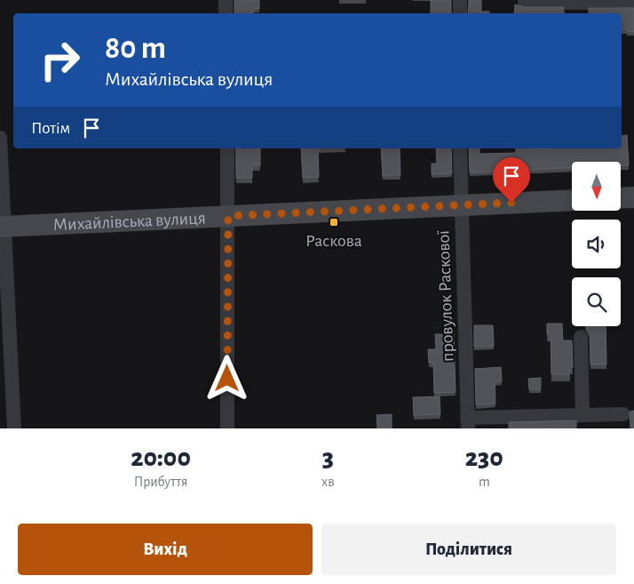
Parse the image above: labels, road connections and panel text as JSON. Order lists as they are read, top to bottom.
{
  "streets": {
    "main road": ["Михайлівська вулиця"],
    "street": ["провулок Раскової"]
  },
  "crossings": [
    ["Михайлівська вулиця", "провулок Раскової"]
  ],
  "places": {
    "transit": ["Раскова"]
  },
  "north": "bottom",
  "page": {
    "turn": ["80 m", "Михайлівська вулиця"],
    "then": "Потім",
    "eta": [
      "20:00",
      "Прибуття",
      "3",
      "хв",
      "230",
      "m"
    ],
    "buttons": ["Вихід", "Поділитися"]
  }
}
